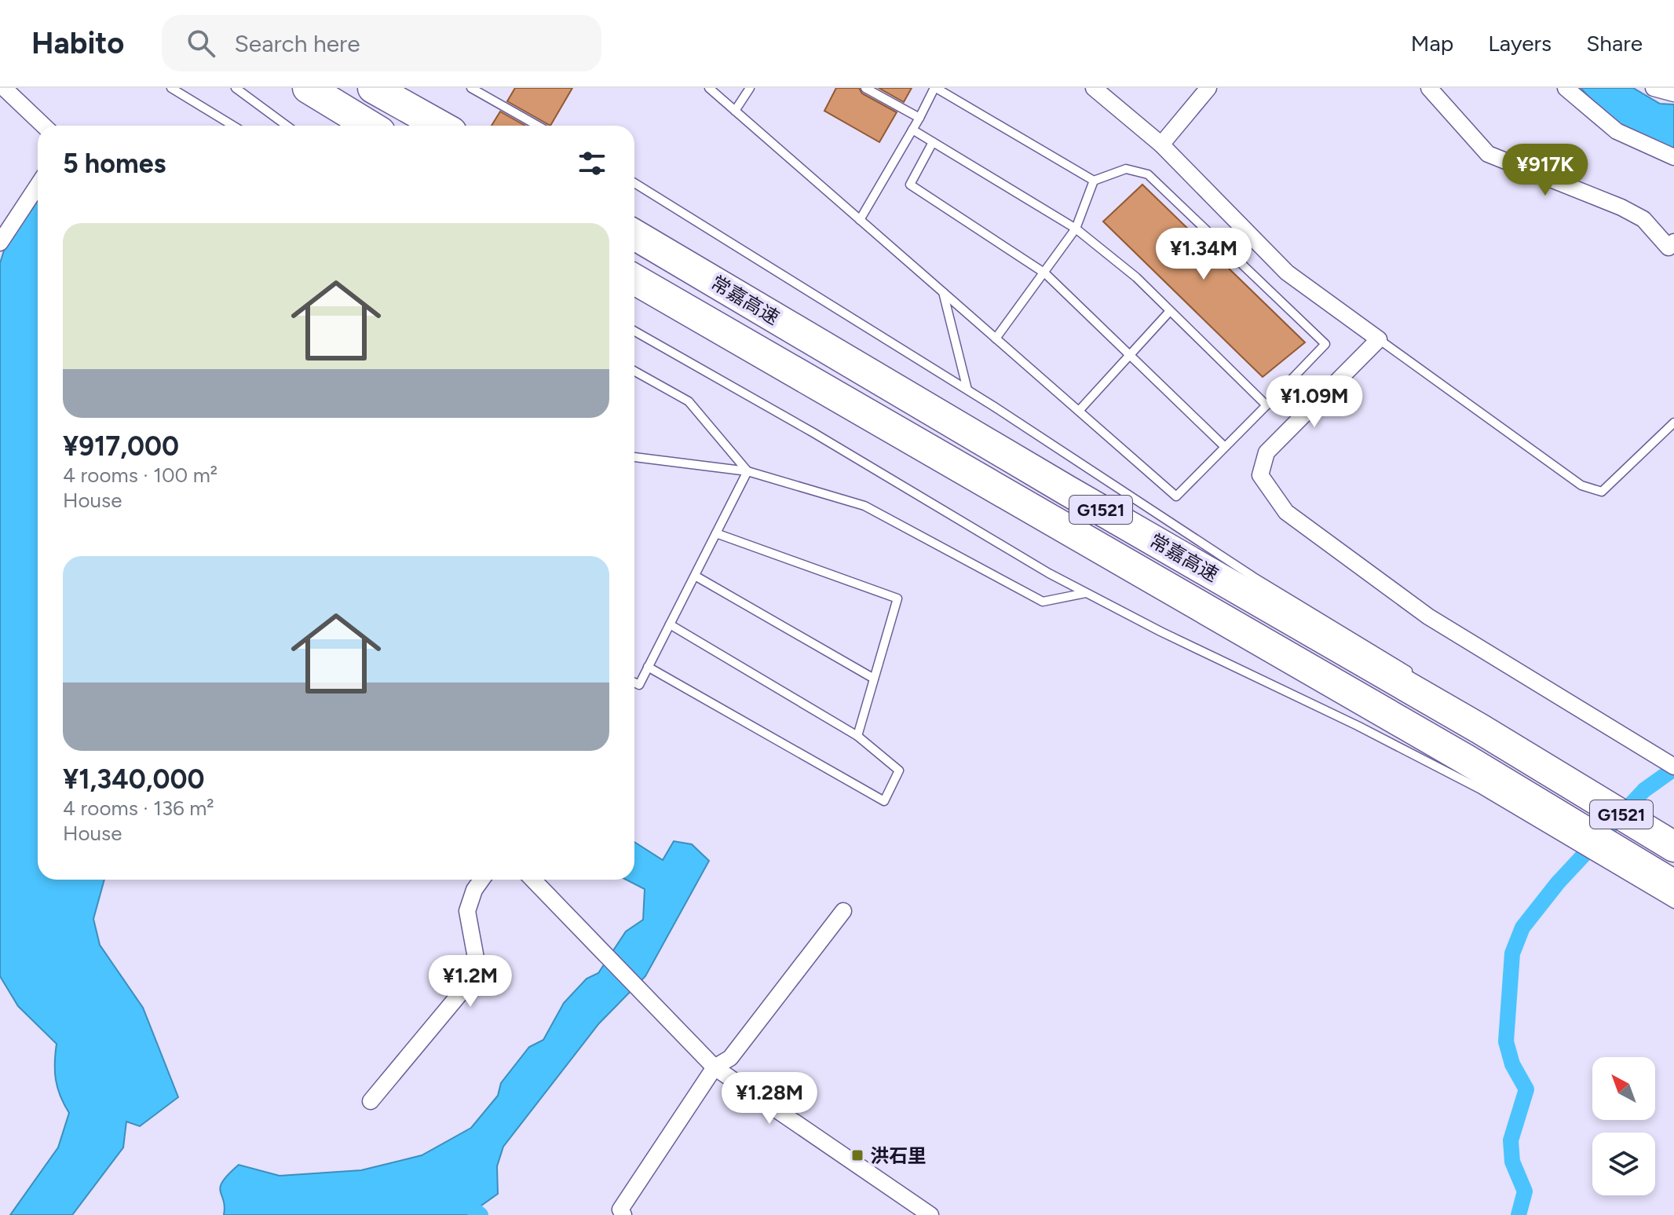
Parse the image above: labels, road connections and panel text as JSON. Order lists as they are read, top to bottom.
{
  "streets": {
    "highway": ["常嘉高速", "G1521"]
  },
  "places": {
    "transit": ["洪石里"]
  },
  "north": "top left",
  "page": {
    "header": "Habito",
    "search": "Search here",
    "nav": ["Map", "Layers", "Share"],
    "heading": "5 homes",
    "price": [
      "¥917K",
      "¥1.34M",
      "¥1.09M",
      "¥1.2M",
      "¥1.28M"
    ],
    "list": [
      {
        "name": "¥917,000",
        "note": "4 rooms · 100 m² · House"
      },
      {
        "name": "¥1,340,000",
        "note": "4 rooms · 136 m² · House"
      }
    ]
  }
}
